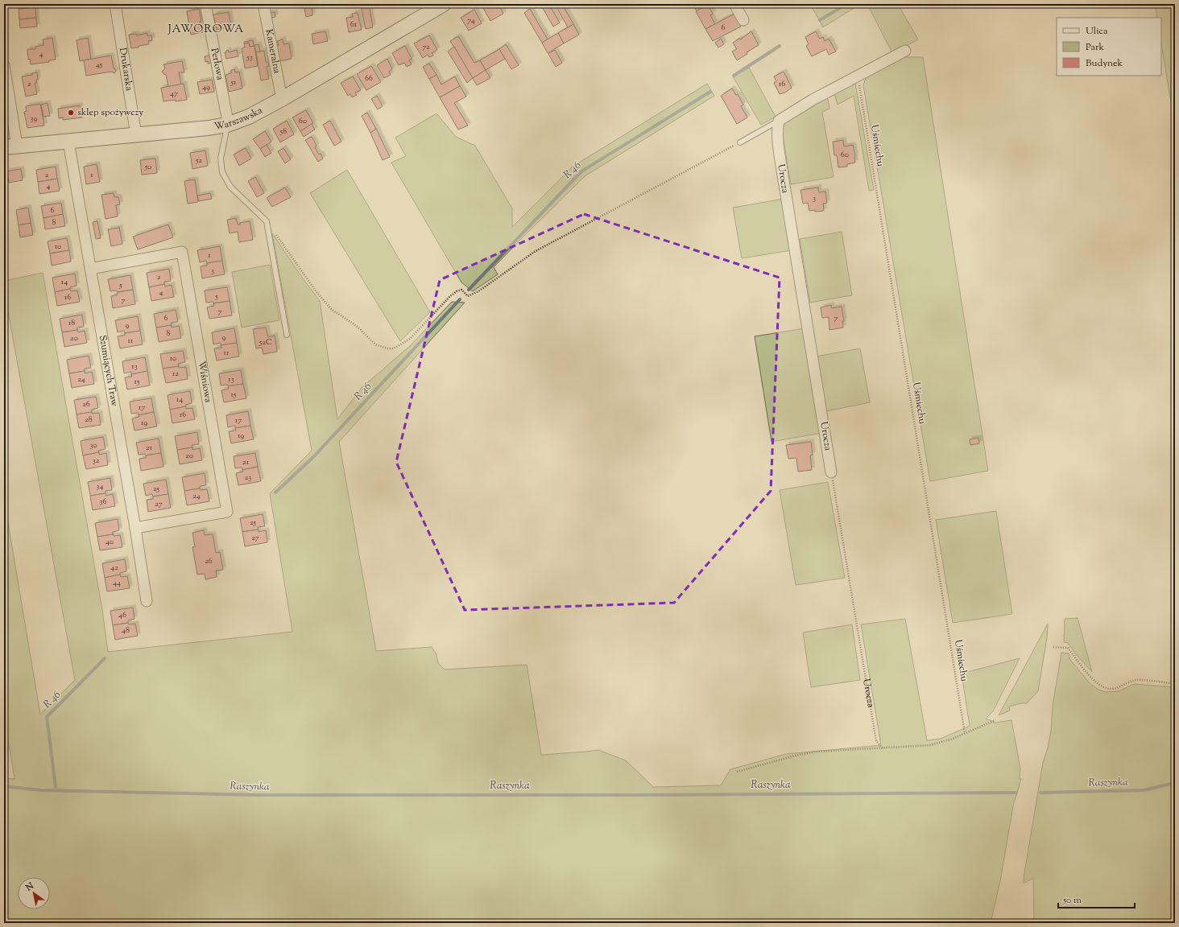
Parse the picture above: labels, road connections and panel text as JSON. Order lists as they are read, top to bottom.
{
  "streets": {
    "street": [
      "Kameralna",
      "Perłowa",
      "Drukarska",
      "Warszawska",
      "Urocza",
      "Szumiących Traw",
      "Wiśniowa"
    ],
    "path": ["Uśmiechu"]
  },
  "crossings": [
    ["Kameralna", "Warszawska"],
    ["Perłowa", "Warszawska"],
    ["Drukarska", "Warszawska"],
    ["Warszawska", "Szumiących Traw"],
    ["Szumiących Traw", "Wiśniowa"]
  ],
  "districts": ["JAWOROWA"],
  "water": ["R 46", "Raszynka"],
  "places": ["sklep spożywczy"],
  "house_numbers": [
    "74",
    "61",
    "6",
    "72",
    "4",
    "53",
    "45",
    "66",
    "51",
    "2",
    "16",
    "49",
    "47",
    "39",
    "60",
    "58",
    "60",
    "52",
    "50",
    "2",
    "1",
    "4",
    "3",
    "6",
    "8",
    "10",
    "1",
    "3",
    "2",
    "14",
    "5",
    "4",
    "5",
    "16",
    "7",
    "7",
    "6",
    "7",
    "18",
    "9",
    "8",
    "9",
    "20",
    "11",
    "52C",
    "11",
    "10",
    "13",
    "12",
    "24",
    "13",
    "15",
    "15",
    "14",
    "26",
    "17",
    "16",
    "28",
    "17",
    "19",
    "19",
    "30",
    "21",
    "20",
    "32",
    "21",
    "23",
    "34",
    "25",
    "24",
    "36",
    "27",
    "25",
    "27",
    "40",
    "26",
    "42",
    "44",
    "46",
    "48"
  ],
  "legend": ["Ulica", "Park", "Budynek"],
  "scale_bar": "50 m",
  "north": "top left"
}
